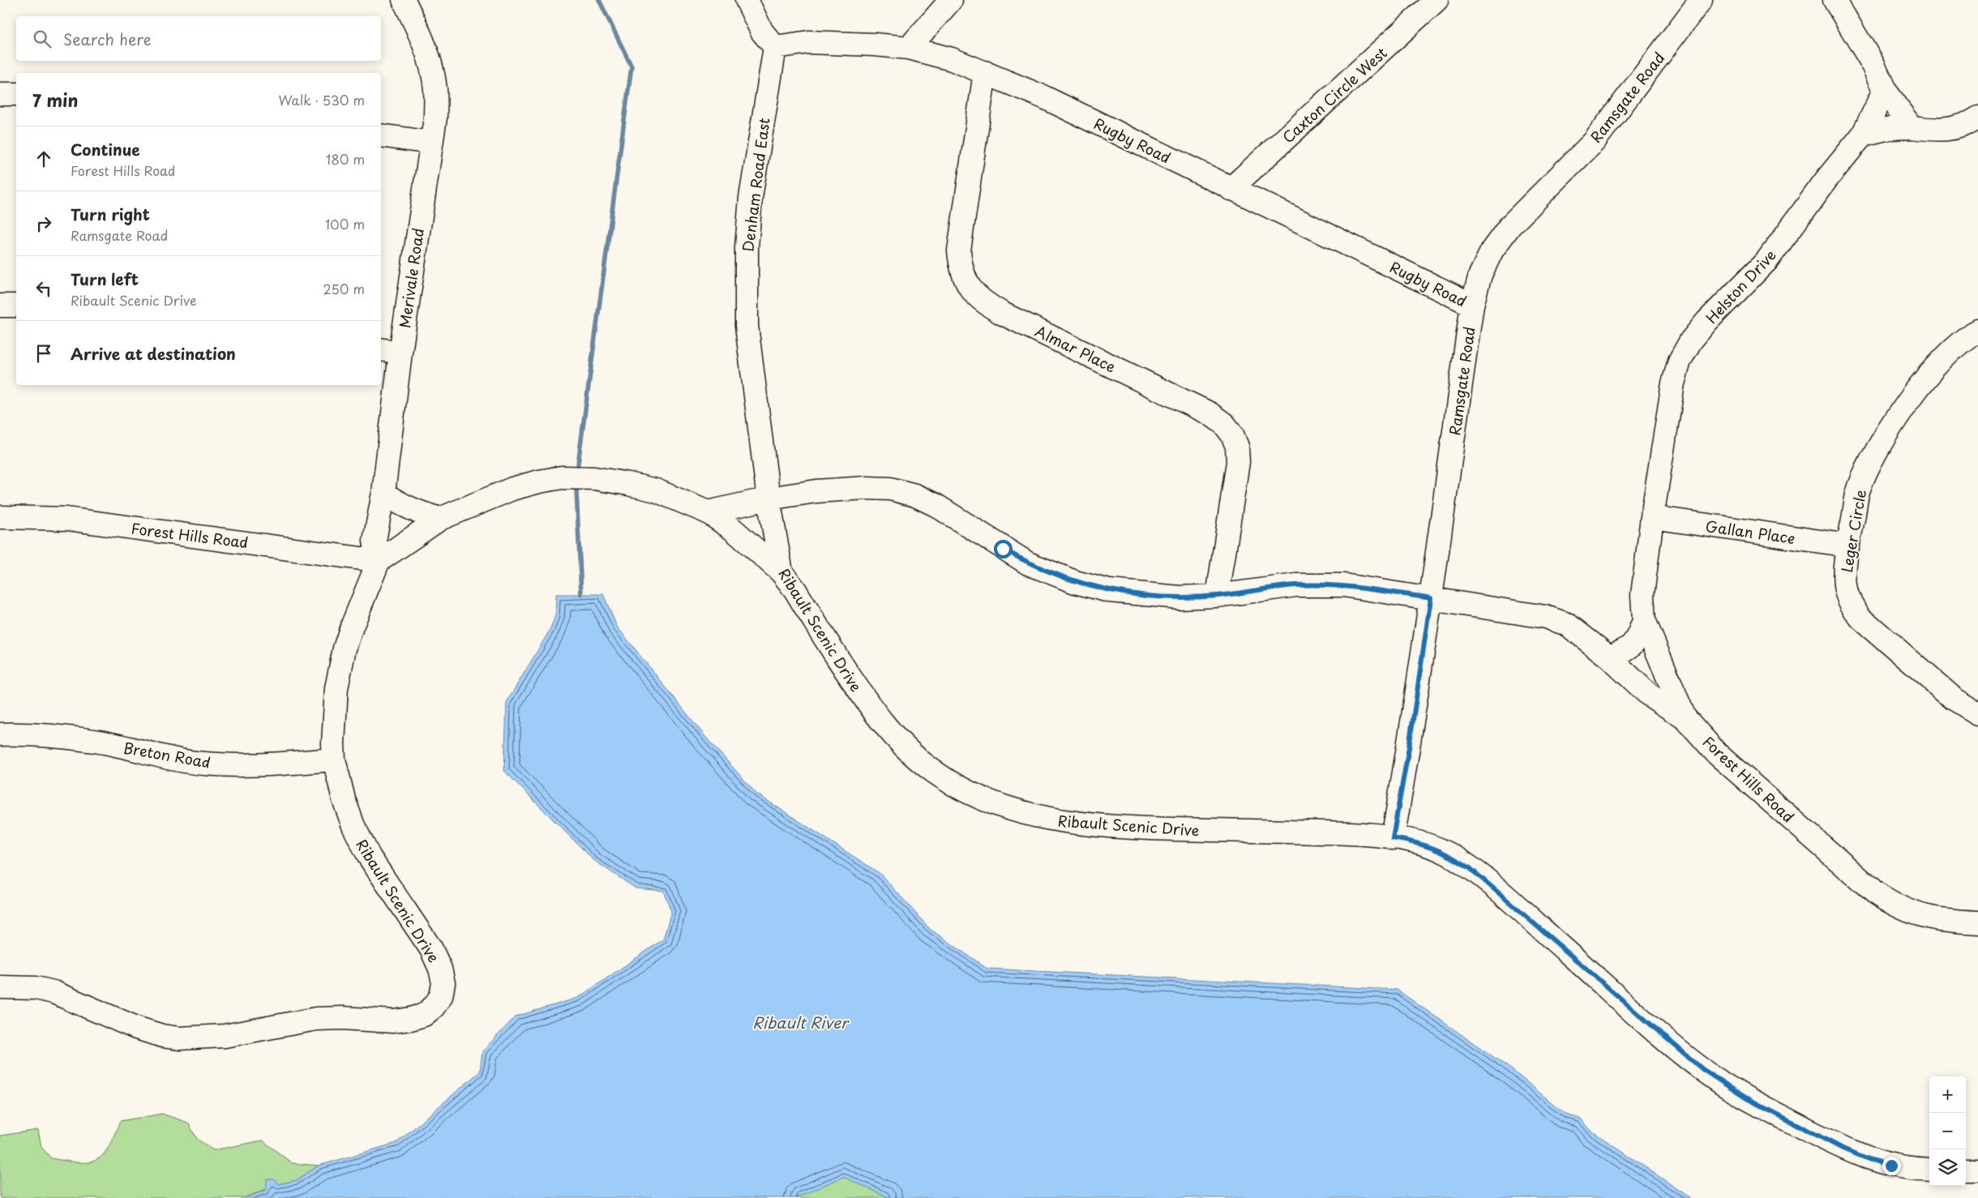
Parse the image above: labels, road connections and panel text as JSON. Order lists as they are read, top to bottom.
{
  "streets": {
    "street": [
      "Caxton Circle West",
      "Ramsgate Road",
      "Rugby Road",
      "Denham Road East",
      "Merivale Road",
      "Helston Drive",
      "Almar Place",
      "Leger Circle",
      "Gallan Place",
      "Forest Hills Road",
      "Ribault Scenic Drive",
      "Breton Road"
    ]
  },
  "crossings": [
    ["Caxton Circle West", "Rugby Road"],
    ["Ramsgate Road", "Rugby Road"],
    ["Ramsgate Road", "Ribault Scenic Drive"],
    ["Rugby Road", "Denham Road East"],
    ["Rugby Road", "Almar Place"],
    ["Denham Road East", "Ribault Scenic Drive"],
    ["Merivale Road", "Forest Hills Road"],
    ["Merivale Road", "Ribault Scenic Drive"],
    ["Helston Drive", "Gallan Place"],
    ["Helston Drive", "Forest Hills Road"],
    ["Leger Circle", "Gallan Place"],
    ["Forest Hills Road", "Ribault Scenic Drive"],
    ["Ribault Scenic Drive", "Breton Road"]
  ],
  "water": ["Ribault River"],
  "page": {
    "search": "Search here",
    "heading": ["7 min", "Walk · 530 m"],
    "list": [
      ["Continue", "Forest Hills Road", "180 m"],
      ["Turn right", "Ramsgate Road", "100 m"],
      ["Turn left", "Ribault Scenic Drive", "250 m"],
      "Arrive at destination"
    ],
    "map_buttons": ["+", "−"]
  }
}
